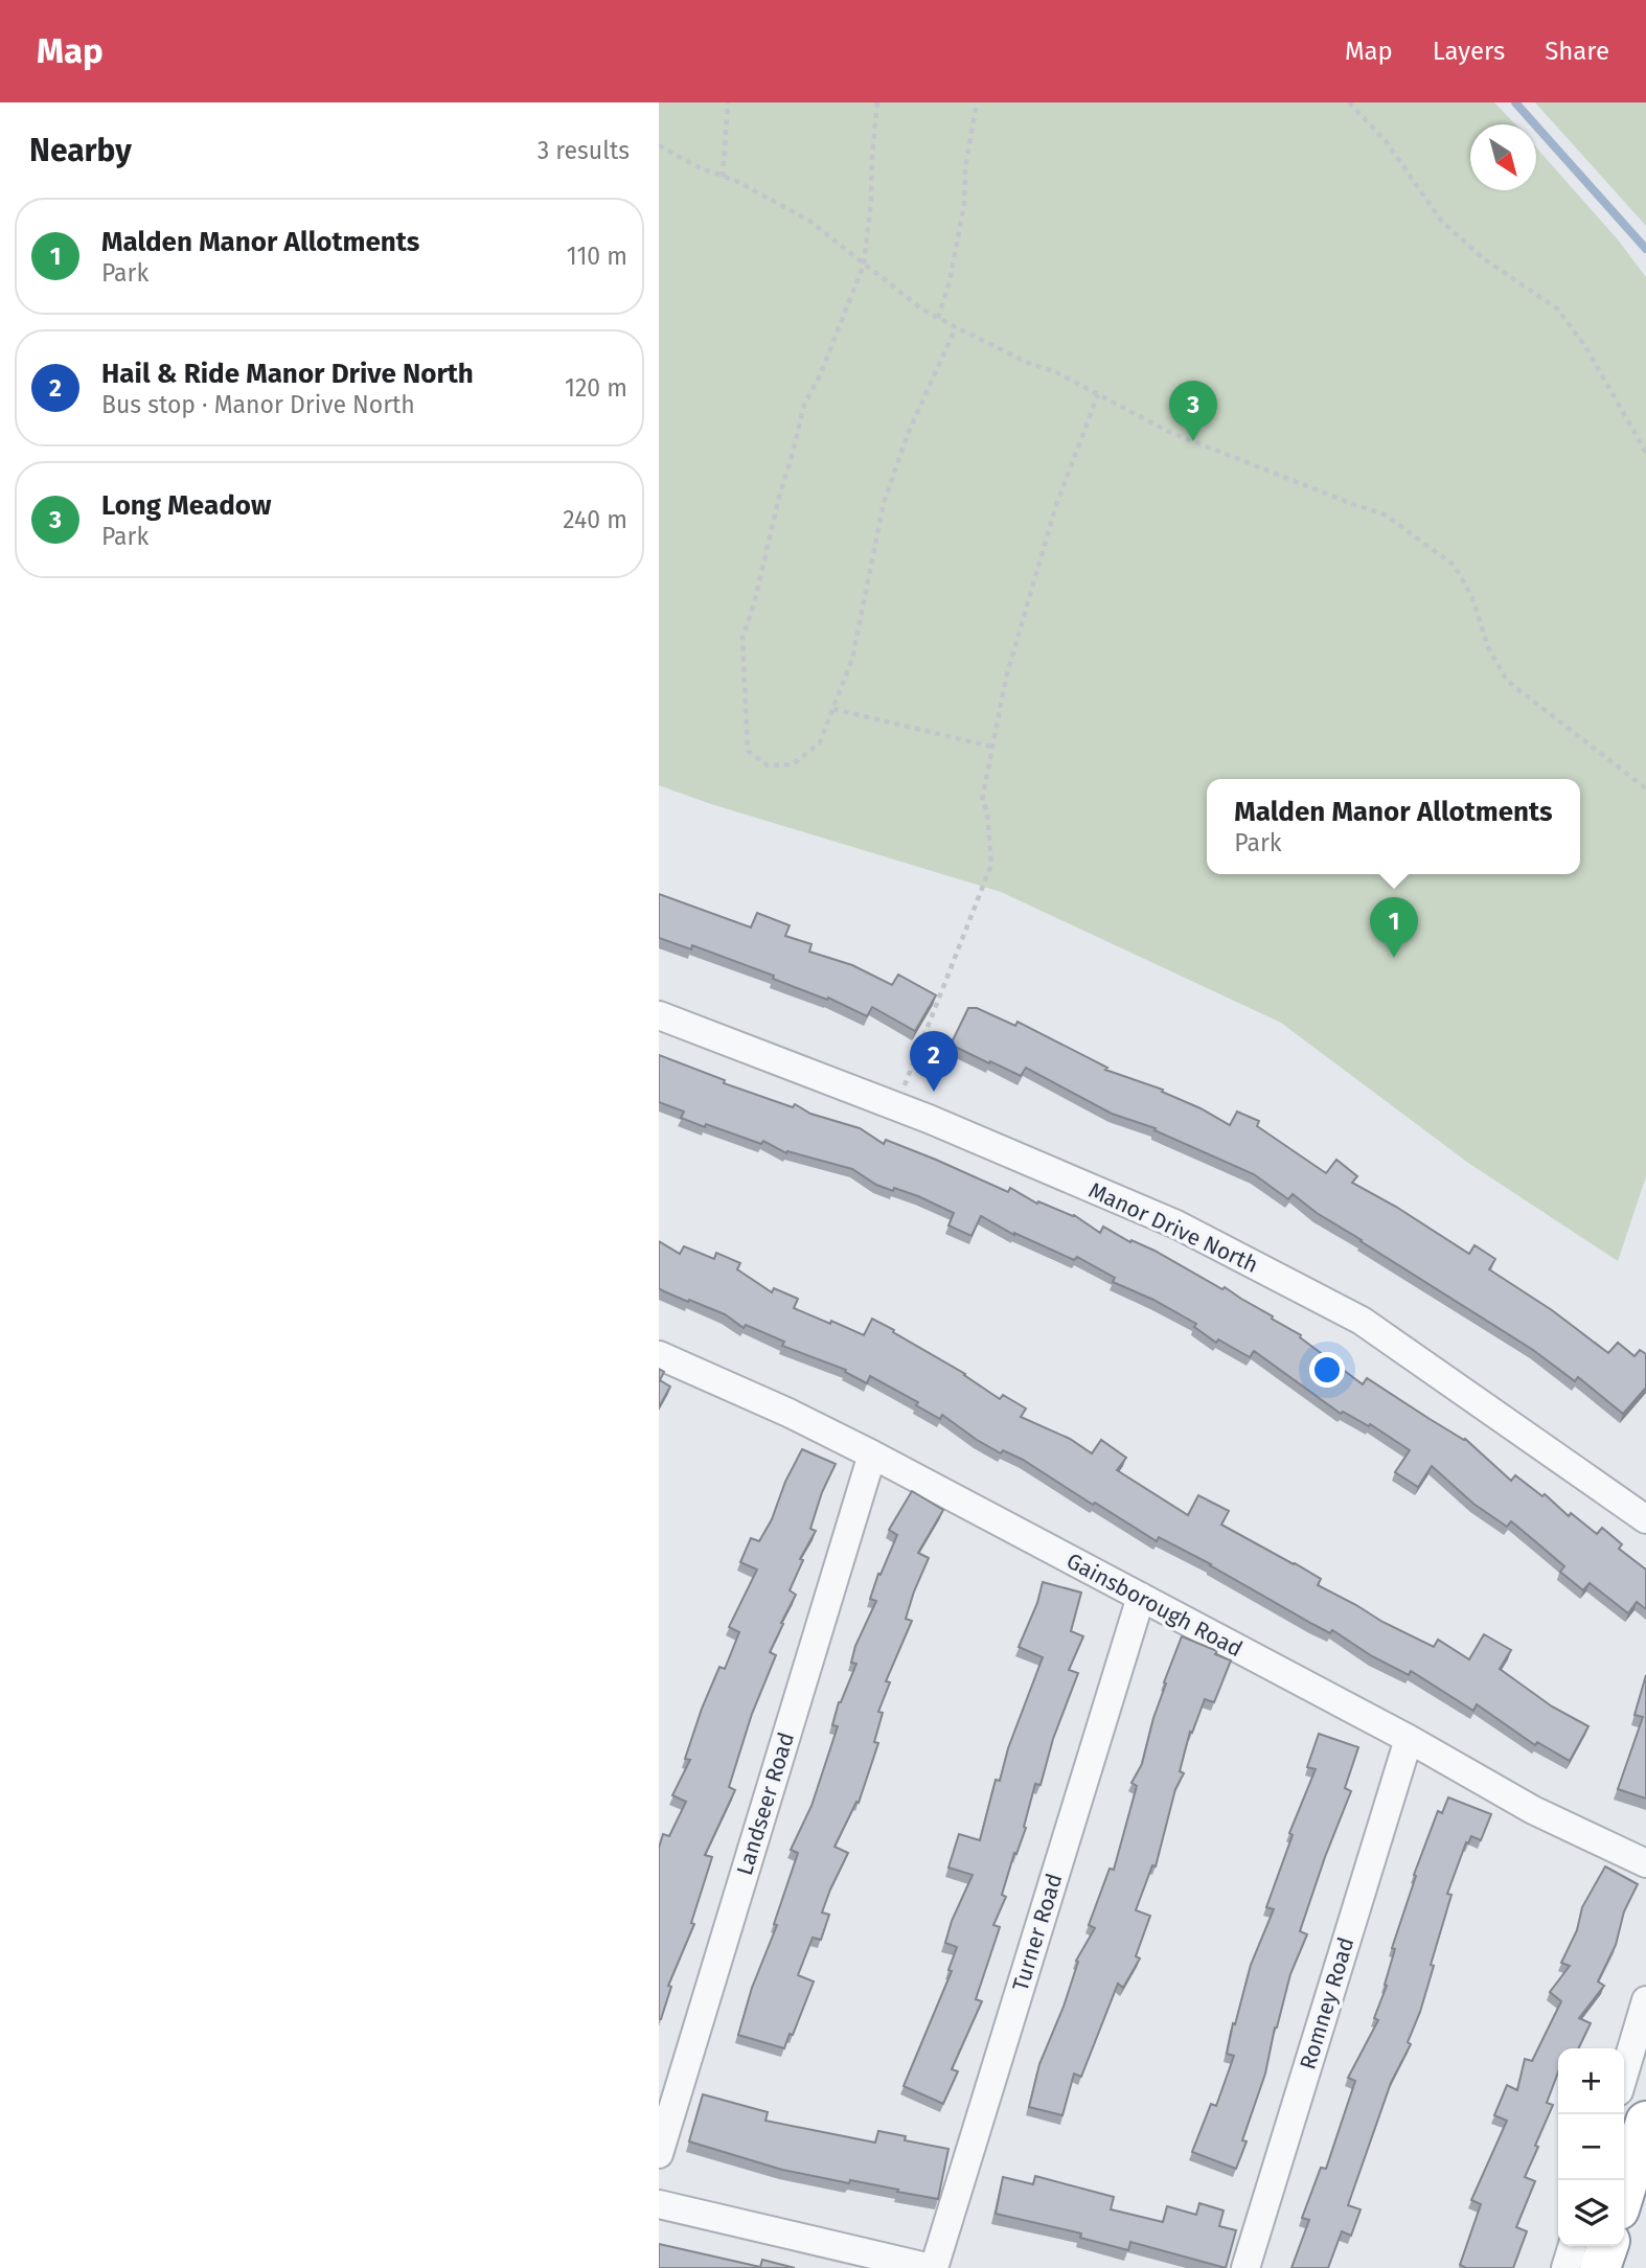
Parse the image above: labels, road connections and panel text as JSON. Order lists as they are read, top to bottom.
{
  "streets": {
    "street": [
      "Manor Drive North",
      "Gainsborough Road",
      "Landseer Road",
      "Turner Road",
      "Romney Road"
    ]
  },
  "crossings": [
    ["Gainsborough Road", "Landseer Road"],
    ["Gainsborough Road", "Turner Road"],
    ["Gainsborough Road", "Romney Road"]
  ],
  "north": "bottom right",
  "page": {
    "header": "Map",
    "nav": ["Map", "Layers", "Share"],
    "heading": ["Nearby", "3 results"],
    "list": [
      {
        "mark": "1",
        "name": "Malden Manor Allotments",
        "note": "Park",
        "value": "110 m"
      },
      {
        "mark": "2",
        "name": "Hail & Ride Manor Drive North",
        "note": "Bus stop · Manor Drive North",
        "value": "120 m"
      },
      {
        "mark": "3",
        "name": "Long Meadow",
        "note": "Park",
        "value": "240 m"
      }
    ],
    "pins": ["3", "1", "2"],
    "popup": ["Malden Manor Allotments", "Park"],
    "map_buttons": ["+", "−"]
  }
}
